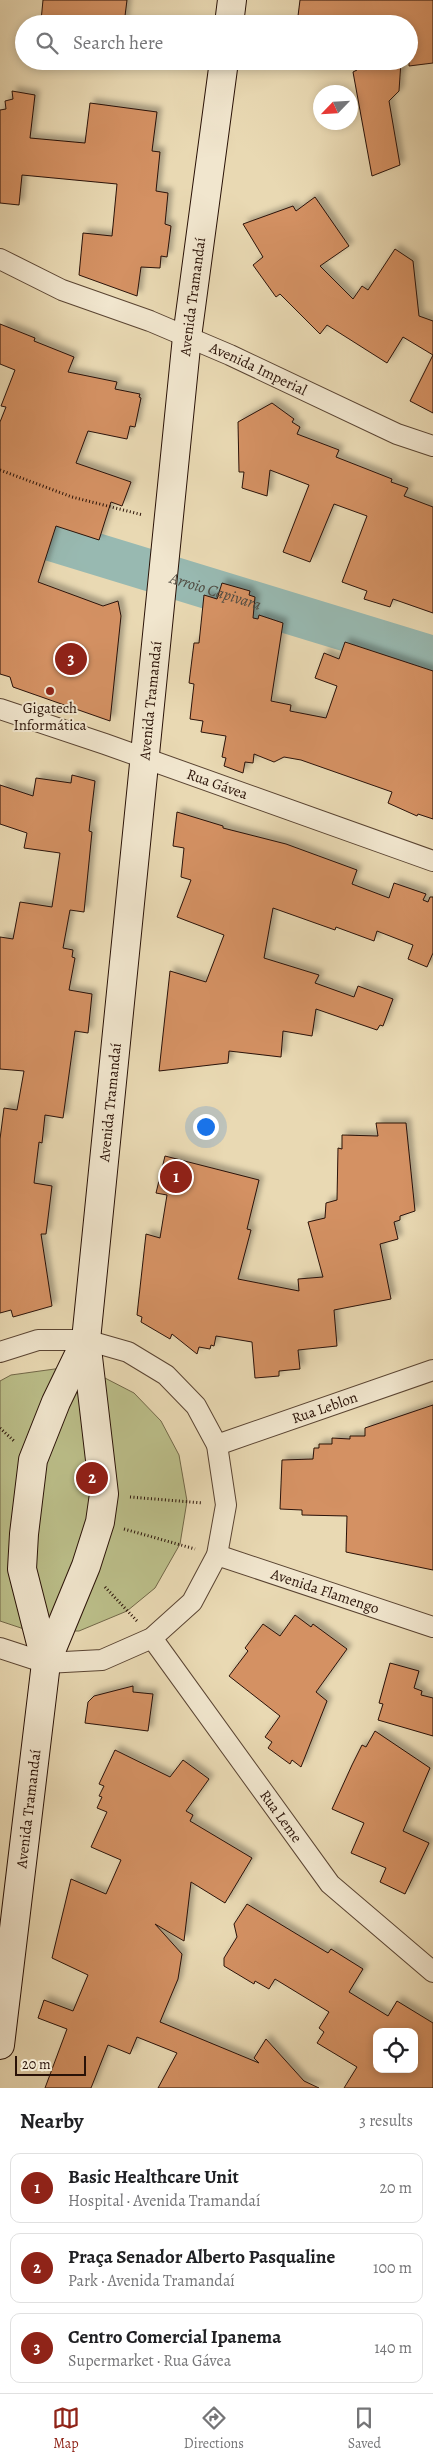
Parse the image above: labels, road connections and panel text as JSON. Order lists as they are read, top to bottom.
{
  "streets": {
    "main road": ["Avenida Tramandaí"],
    "street": [
      "Avenida Imperial",
      "Rua Gávea",
      "Rua Leblon",
      "Avenida Flamengo",
      "Rua Leme"
    ]
  },
  "crossings": [
    ["Avenida Tramandaí", "Avenida Imperial"],
    ["Avenida Tramandaí", "Rua Gávea"]
  ],
  "water": ["Arroio Capivara"],
  "places": ["Gigatech Informática"],
  "scale_bar": "20 m",
  "north": "bottom left",
  "page": {
    "search": "Search here",
    "pins": ["3", "1", "2"],
    "scale": "20 m",
    "heading": ["Nearby", "3 results"],
    "list": [
      {
        "mark": "1",
        "name": "Basic Healthcare Unit",
        "note": "Hospital · Avenida Tramandaí",
        "value": "20 m"
      },
      {
        "mark": "2",
        "name": "Praça Senador Alberto Pasqualine",
        "note": "Park · Avenida Tramandaí",
        "value": "100 m"
      },
      {
        "mark": "3",
        "name": "Centro Comercial Ipanema",
        "note": "Supermarket · Rua Gávea",
        "value": "140 m"
      }
    ],
    "nav": ["Map", "Directions", "Saved"]
  }
}
